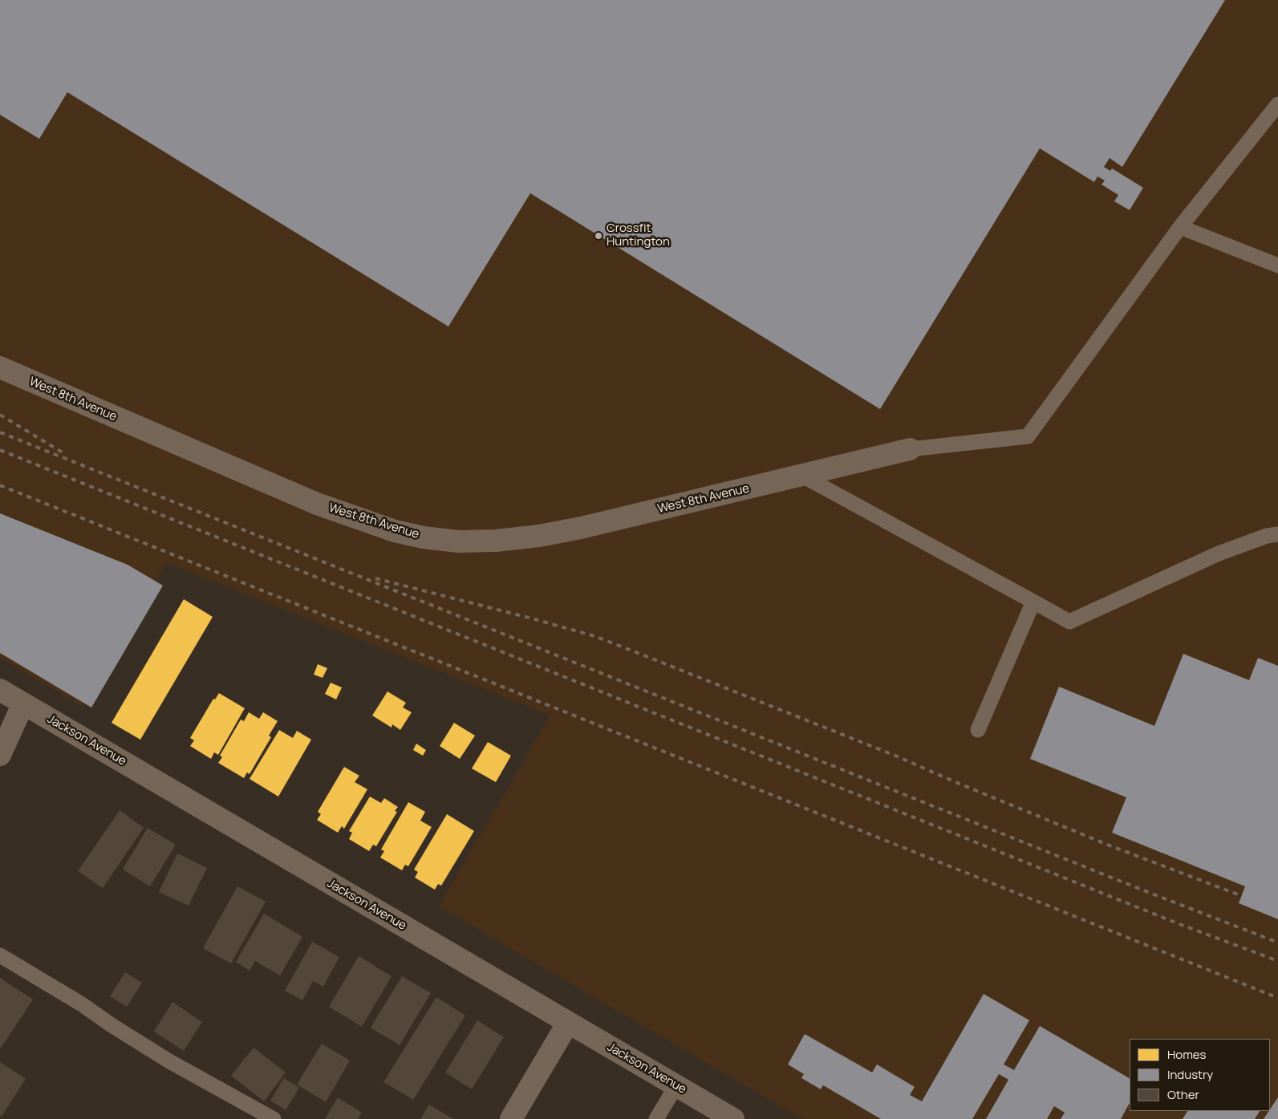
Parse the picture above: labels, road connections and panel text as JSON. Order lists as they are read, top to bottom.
{
  "streets": {
    "street": ["West 8th Avenue", "Jackson Avenue"]
  },
  "places": ["Crossfit Huntington"],
  "legend": ["Homes", "Industry", "Other"]
}
